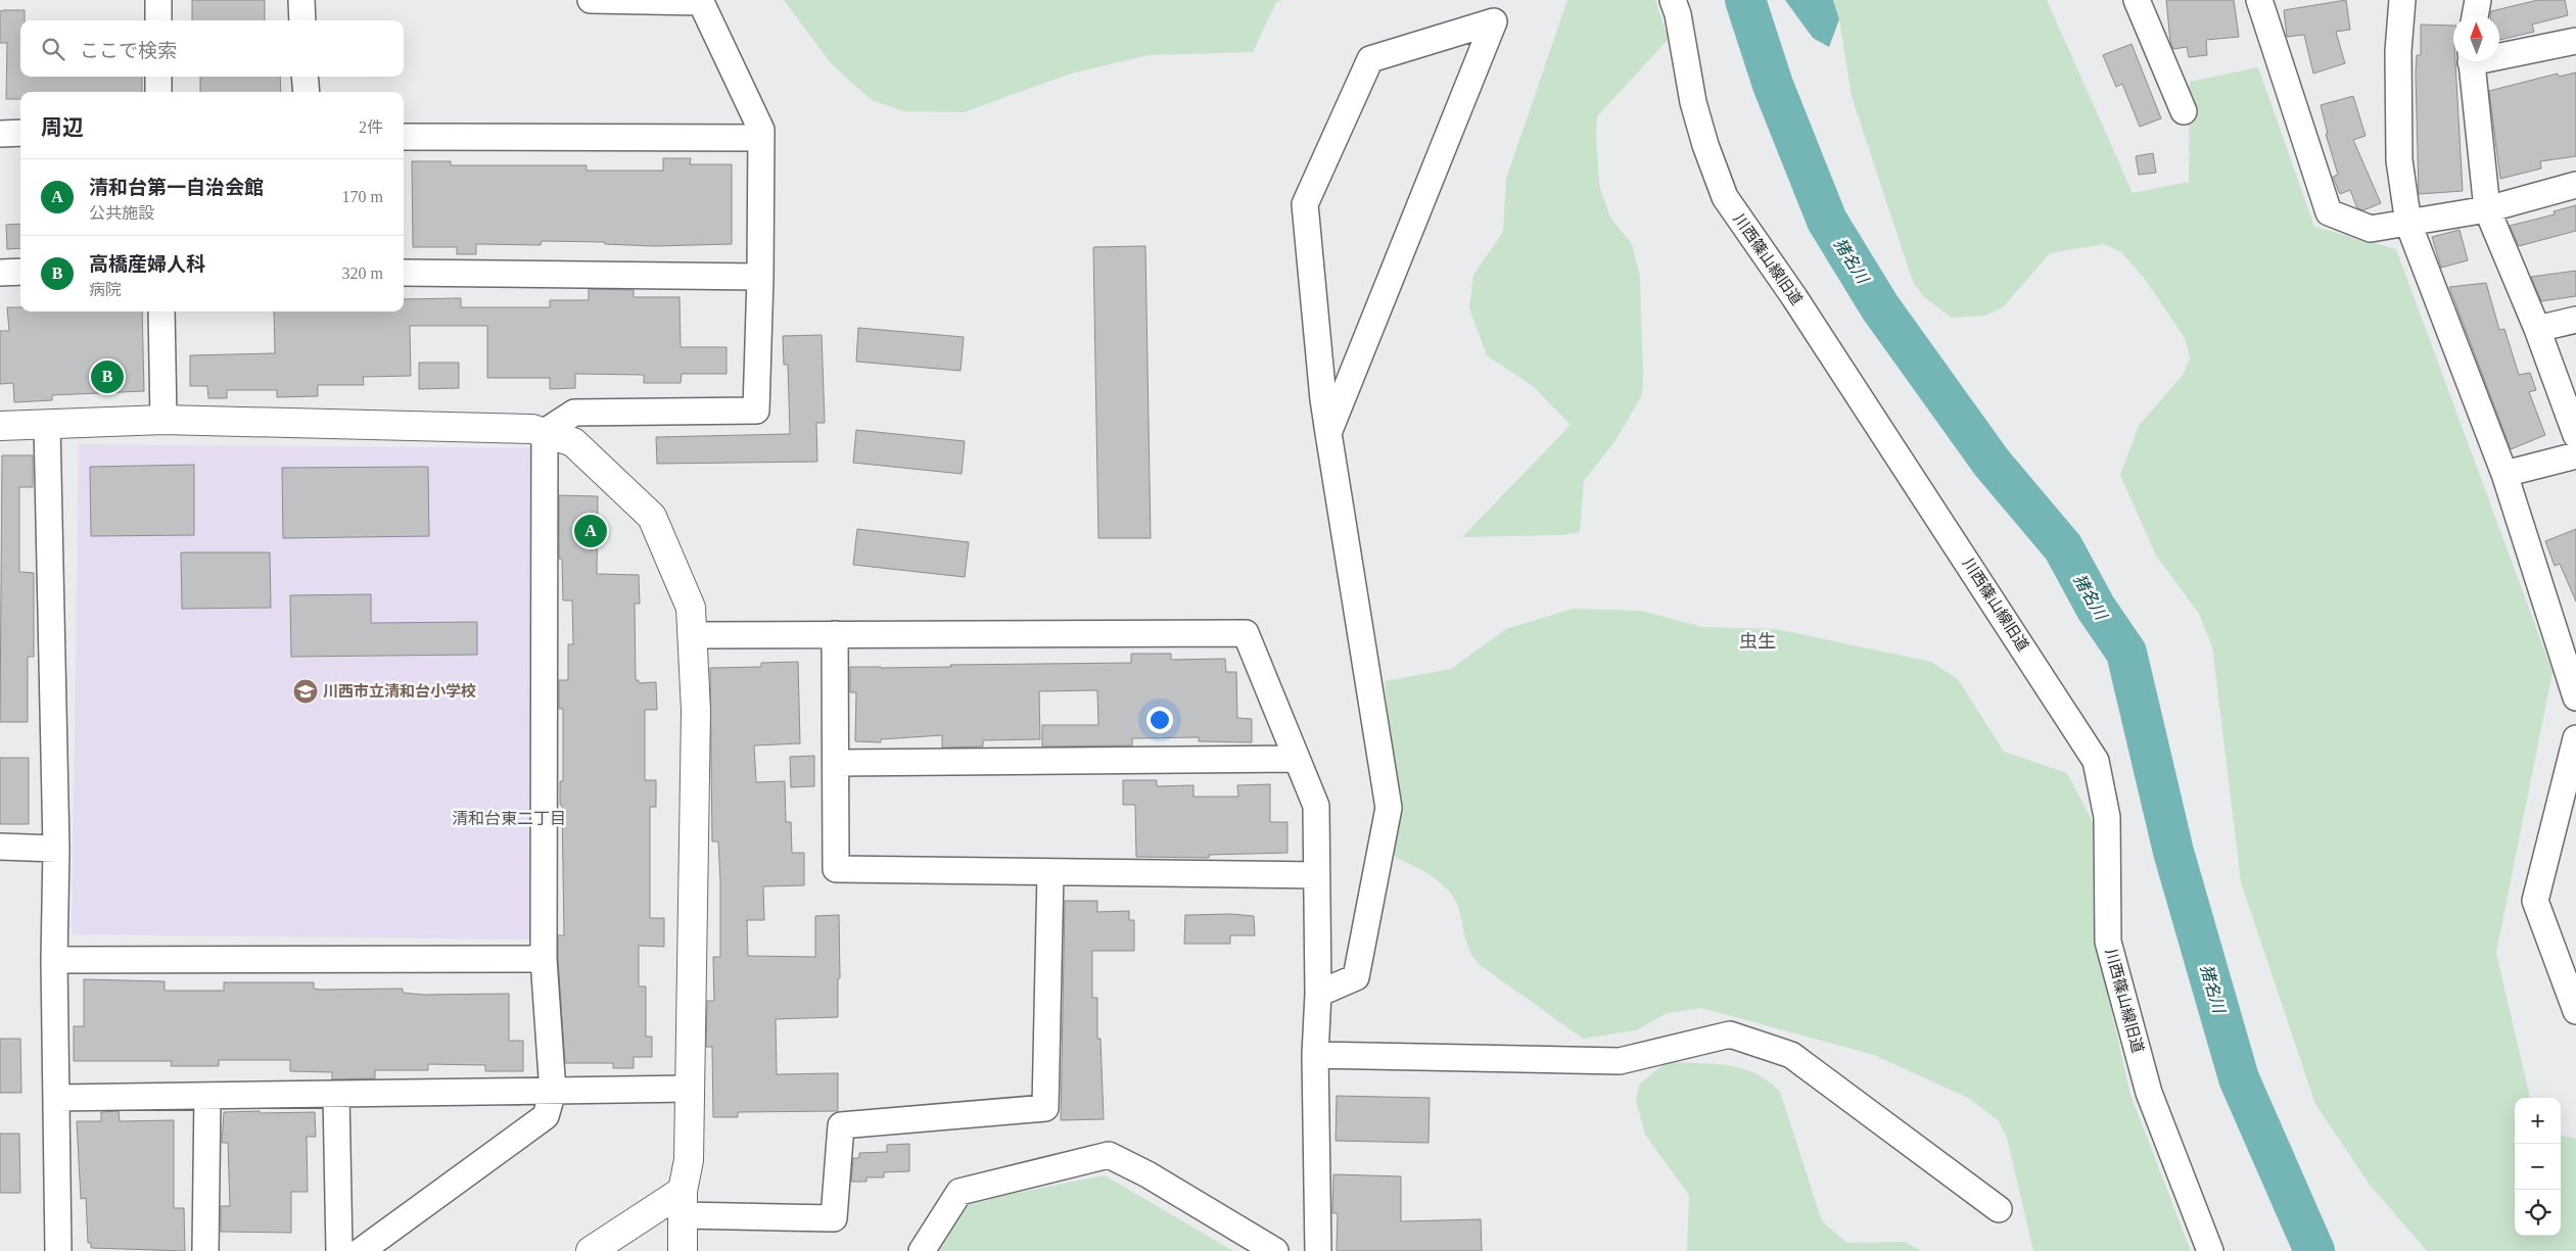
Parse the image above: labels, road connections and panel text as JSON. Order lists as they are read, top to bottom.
{
  "streets": {
    "street": ["川西篠山線旧道"]
  },
  "districts": ["虫生", "清和台東二丁目"],
  "water": ["猪名川"],
  "places": {
    "school or university": ["川西市立清和台小学校"]
  },
  "north": "top",
  "page": {
    "search": "ここで検索",
    "heading": ["周辺", "2件"],
    "list": [
      {
        "mark": "A",
        "name": "清和台第一自治会館",
        "note": "公共施設",
        "value": "170 m"
      },
      {
        "mark": "B",
        "name": "高橋産婦人科",
        "note": "病院",
        "value": "320 m"
      }
    ],
    "pins": ["B", "A"],
    "map_buttons": ["+", "−"]
  }
}
